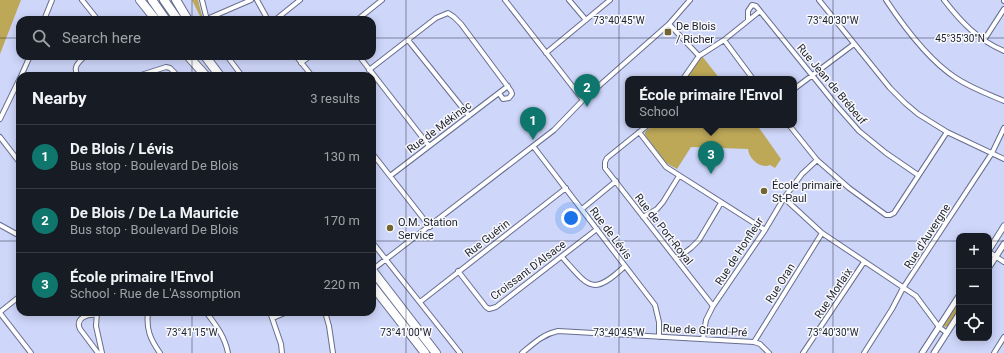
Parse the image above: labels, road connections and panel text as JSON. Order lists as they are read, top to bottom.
{
  "streets": {
    "street": [
      "Rue Jean de Brébeuf",
      "Rue de Mékinac",
      "Rue de Port-Royal",
      "Rue de Lévis",
      "Rue d'Auvergne",
      "Rue Guérin",
      "Rue de Honfleur",
      "Croissant D'Alsace",
      "Rue Oran",
      "Rue Morlaix",
      "Rue de Grand-Pré"
    ]
  },
  "crossings": [
    ["Rue de Port-Royal", "Rue de Honfleur"],
    ["Rue de Lévis", "Rue Guérin"],
    ["Rue de Lévis", "Croissant D'Alsace"],
    ["Rue de Lévis", "Rue de Grand-Pré"],
    ["Rue Guérin", "Croissant D'Alsace"],
    ["Rue de Honfleur", "Rue de Grand-Pré"],
    ["Rue Oran", "Rue de Grand-Pré"]
  ],
  "places": {
    "transit": ["De Blois / Richer"],
    "other": ["École primaire St-Paul", "O.M. Station Service"]
  },
  "page": {
    "search": "Search here",
    "heading": ["Nearby", "3 results"],
    "pins": ["2", "1", "3"],
    "popup": ["École primaire l'Envol", "School"],
    "list": [
      {
        "mark": "1",
        "name": "De Blois / Lévis",
        "note": "Bus stop · Boulevard De Blois",
        "value": "130 m"
      },
      {
        "mark": "2",
        "name": "De Blois / De La Mauricie",
        "note": "Bus stop · Boulevard De Blois",
        "value": "170 m"
      },
      {
        "mark": "3",
        "name": "École primaire l'Envol",
        "note": "School · Rue de L'Assomption",
        "value": "220 m"
      }
    ],
    "map_buttons": ["+", "−"]
  },
  "coordinates": [
    "73°40'45\"W",
    "73°40'30\"W",
    "45°35'30\"N",
    "73°41'15\"W",
    "73°41'00\"W"
  ]
}
